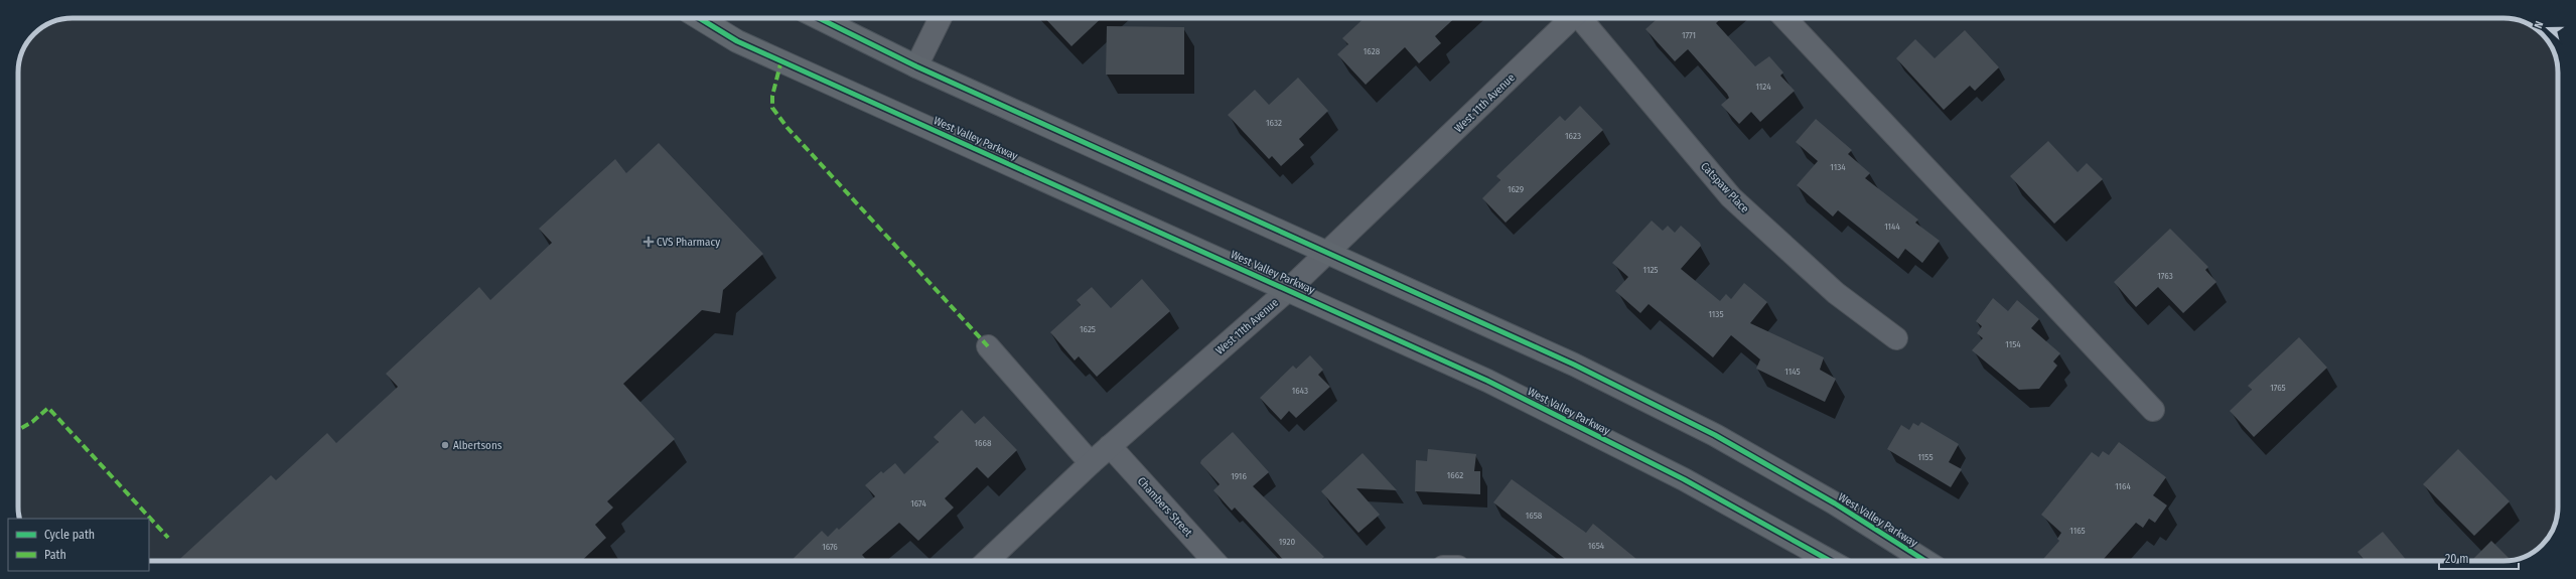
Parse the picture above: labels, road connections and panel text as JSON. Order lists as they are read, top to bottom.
{
  "streets": {
    "main road": ["West Valley Parkway"],
    "street": ["West 11th Avenue", "Catspaw Place", "Chambers Street"]
  },
  "crossings": [
    ["West 11th Avenue", "West Valley Parkway"],
    ["West 11th Avenue", "Chambers Street"]
  ],
  "places": {
    "health": ["CVS Pharmacy"],
    "other": ["Albertsons"]
  },
  "house_numbers": [
    "1771",
    "1628",
    "1124",
    "1632",
    "1623",
    "1134",
    "1629",
    "1144",
    "1125",
    "1763",
    "1135",
    "1625",
    "1154",
    "1145",
    "1765",
    "1643",
    "1668",
    "1155",
    "1662",
    "1916",
    "1164",
    "1674",
    "1658",
    "1165",
    "1920",
    "1654",
    "1676"
  ],
  "legend": ["Cycle path", "Path"],
  "scale_bar": "20 m",
  "north": "left"
}
